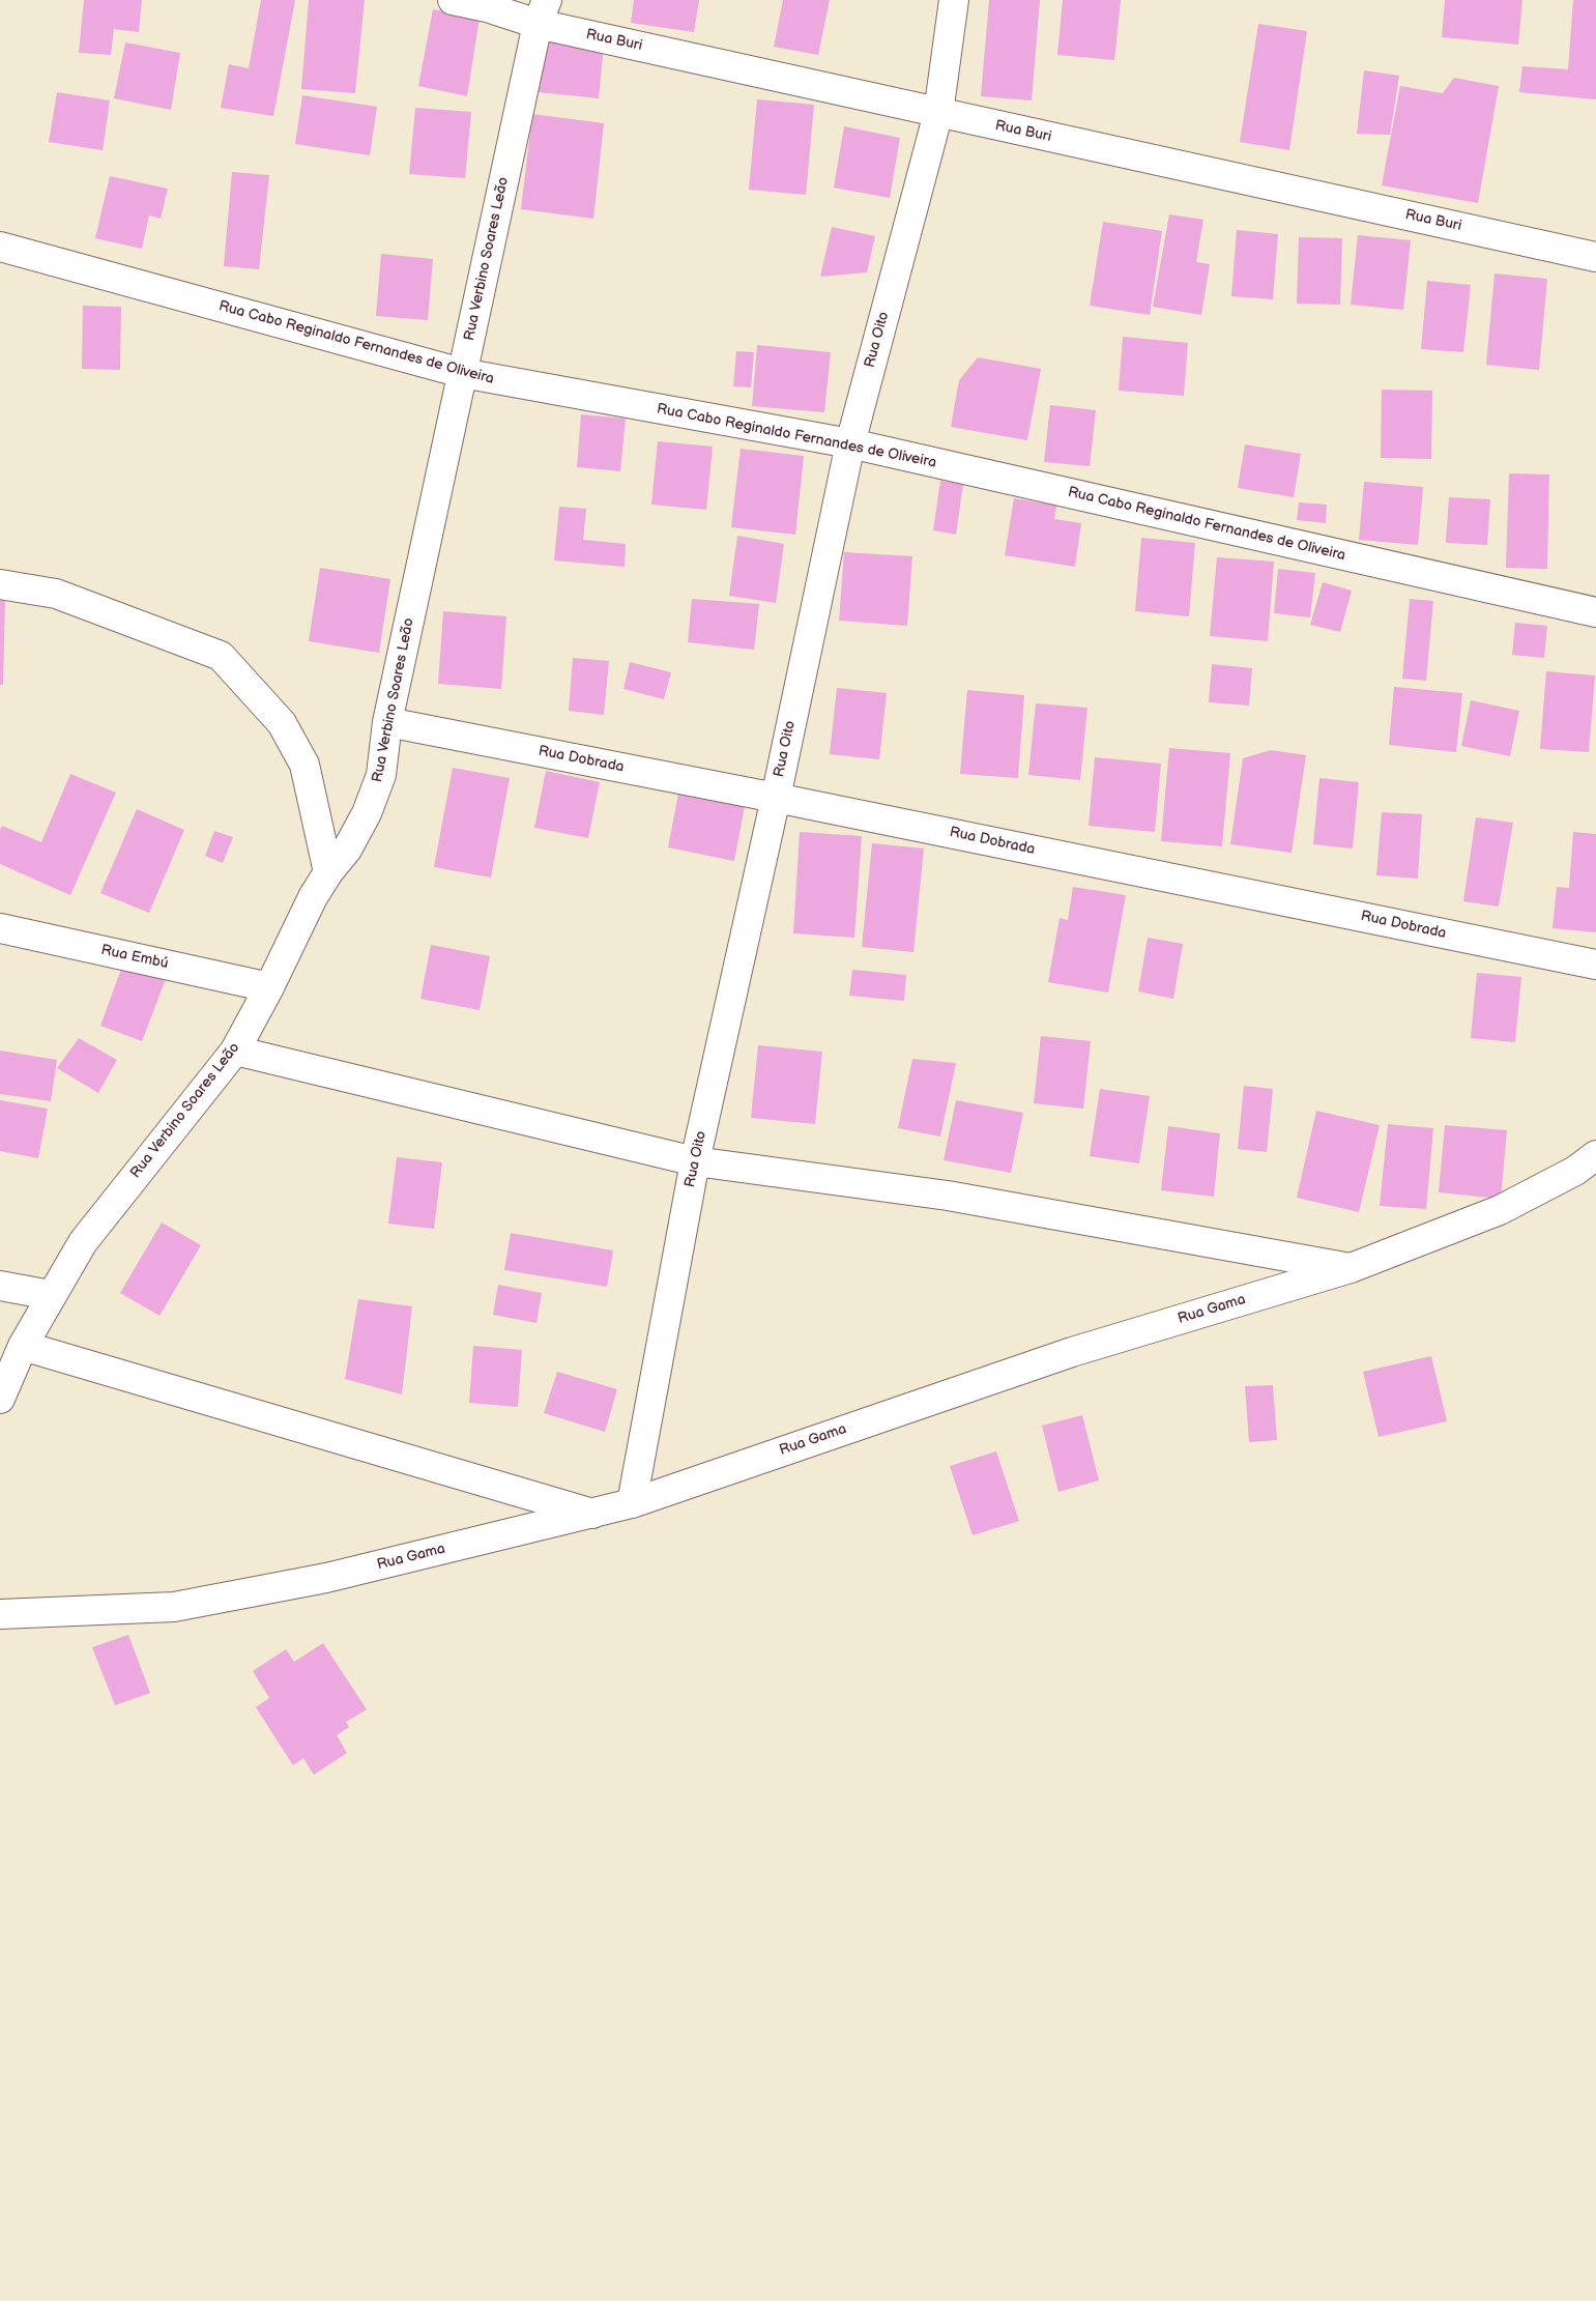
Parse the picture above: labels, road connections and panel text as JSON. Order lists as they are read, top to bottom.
{
  "streets": {
    "street": [
      "Rua Buri",
      "Rua Verbino Soares Leão",
      "Rua Oito",
      "Rua Cabo Reginaldo Fernandes de Oliveira",
      "Rua Dobrada",
      "Rua Embú",
      "Rua Gama"
    ]
  },
  "crossings": [
    ["Rua Buri", "Rua Verbino Soares Leão"],
    ["Rua Buri", "Rua Oito"],
    ["Rua Verbino Soares Leão", "Rua Cabo Reginaldo Fernandes de Oliveira"],
    ["Rua Verbino Soares Leão", "Rua Dobrada"],
    ["Rua Verbino Soares Leão", "Rua Embú"],
    ["Rua Oito", "Rua Cabo Reginaldo Fernandes de Oliveira"],
    ["Rua Oito", "Rua Dobrada"],
    ["Rua Oito", "Rua Gama"]
  ]
}
